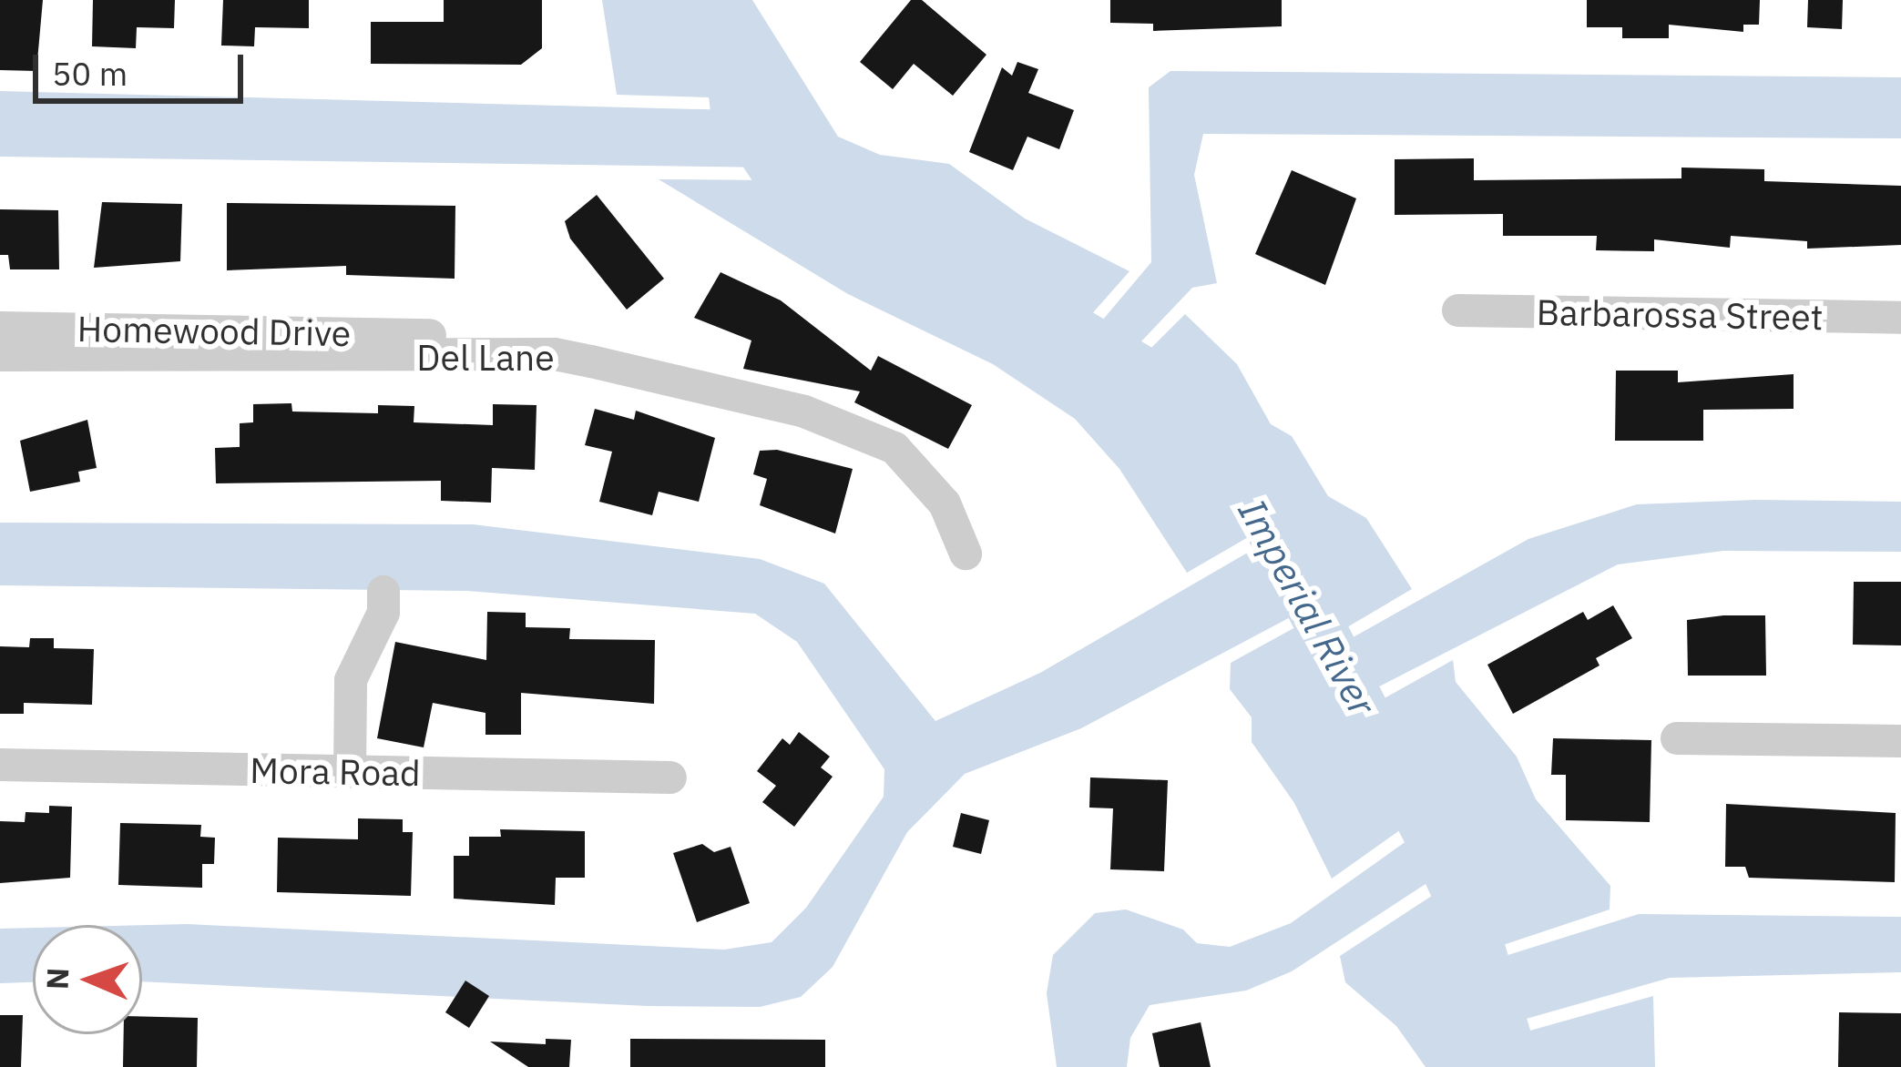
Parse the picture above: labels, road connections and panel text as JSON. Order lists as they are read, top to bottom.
{
  "streets": {
    "street": [
      "Barbarossa Street",
      "Homewood Drive",
      "Del Lane",
      "Mora Road"
    ]
  },
  "crossings": [
    ["Homewood Drive", "Del Lane"]
  ],
  "water": ["Imperial River"],
  "scale_bar": "50 m",
  "north": "left"
}
